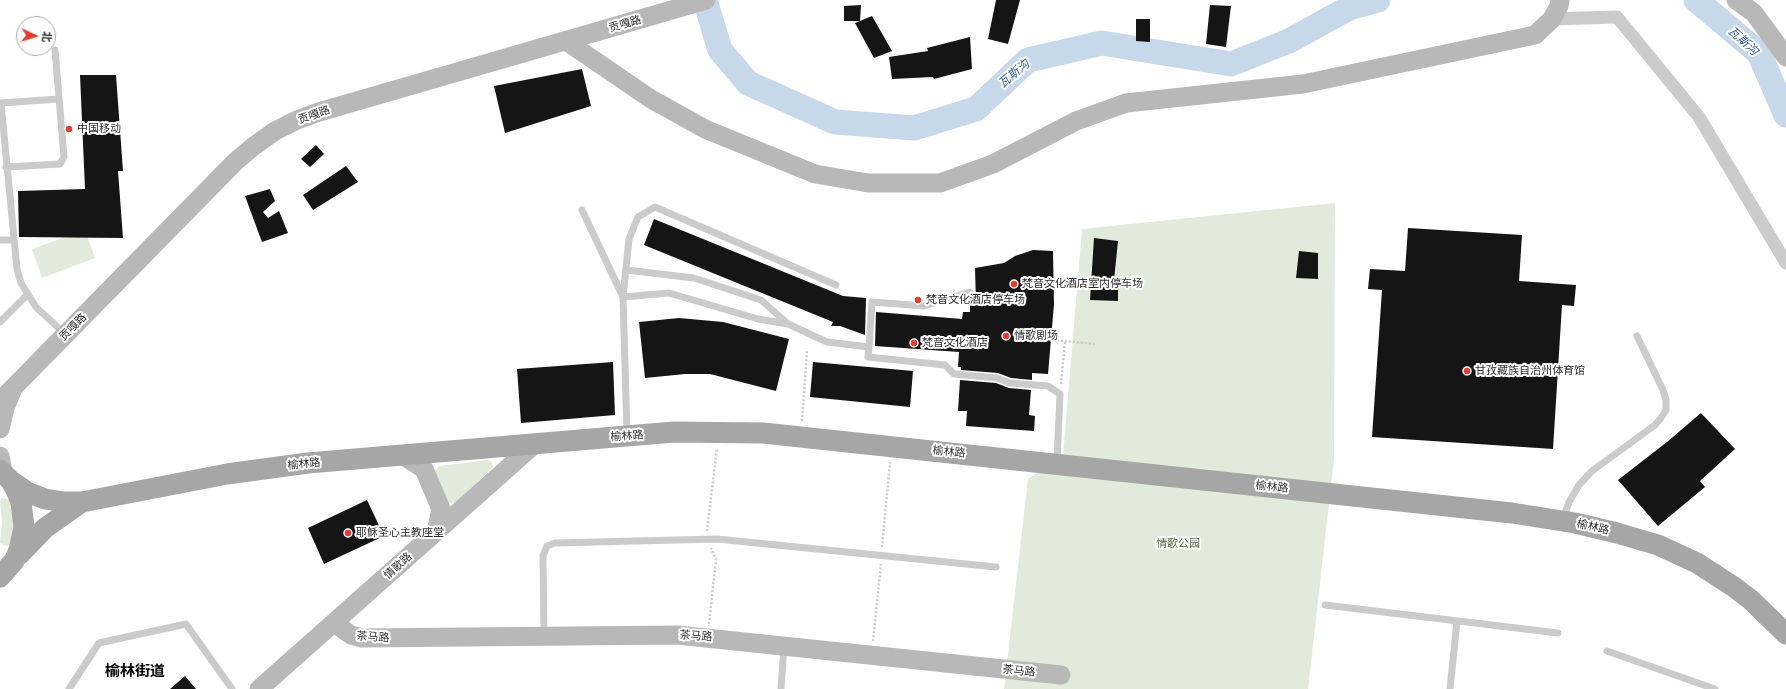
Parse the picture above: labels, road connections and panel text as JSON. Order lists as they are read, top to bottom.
{
  "streets": {
    "main road": [
      "贡嘎路",
      "榆林路",
      "情歌路",
      "茶马路"
    ]
  },
  "crossings": [
    ["榆林路", "情歌路"],
    ["情歌路", "茶马路"]
  ],
  "districts": ["榆林街道"],
  "water": ["瓦斯沟"],
  "parks": ["情歌公园"],
  "places": [
    "中国移动",
    "梵音文化酒店室内停车场",
    "梵音文化酒店停车场",
    "情歌剧场",
    "梵音文化酒店",
    "甘孜藏族自治州体育馆",
    "耶稣圣心主教座堂"
  ],
  "north": "right"
}
